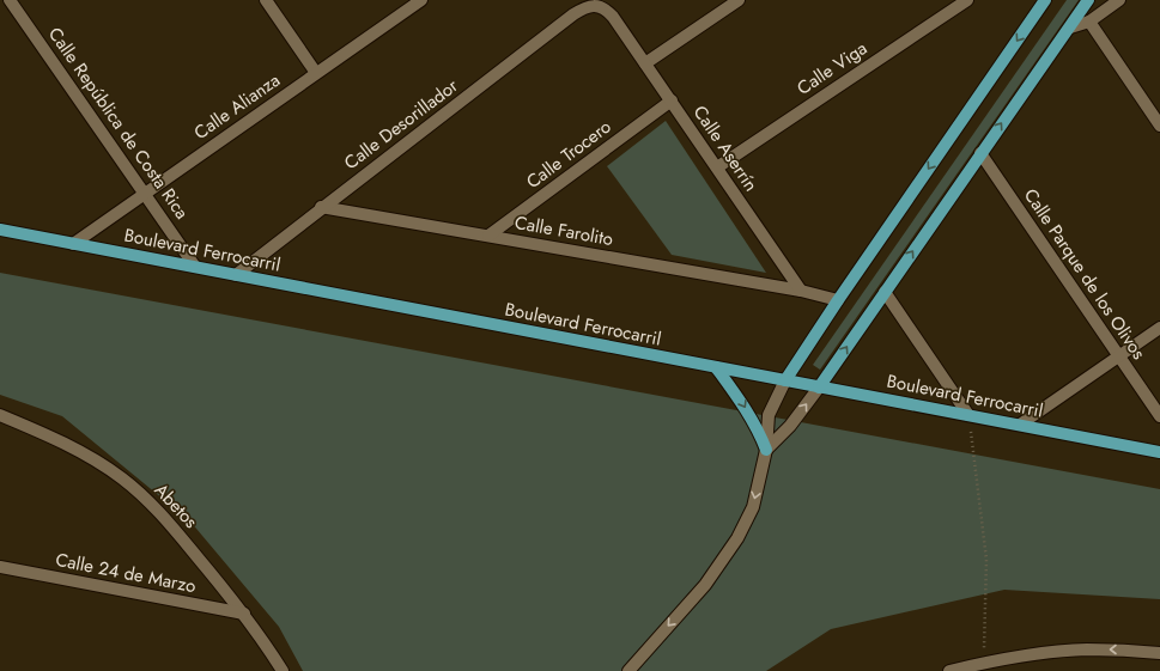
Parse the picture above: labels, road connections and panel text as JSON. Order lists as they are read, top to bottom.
{
  "streets": {
    "main road": ["Boulevard Ferrocarril"],
    "street": [
      "Calle Viga",
      "Calle Alianza",
      "Calle República de Costa Rica",
      "Calle Desorillador",
      "Calle Aserrín",
      "Calle Trocero",
      "Calle Farolito",
      "Calle Parque de los Olivos",
      "Abetos",
      "Calle 24 de Marzo"
    ]
  },
  "crossings": [
    ["Calle Viga", "Calle Aserrín"],
    ["Calle Alianza", "Calle República de Costa Rica"],
    ["Calle Alianza", "Boulevard Ferrocarril"],
    ["Calle República de Costa Rica", "Boulevard Ferrocarril"],
    ["Calle Desorillador", "Calle Aserrín"],
    ["Calle Desorillador", "Calle Farolito"],
    ["Calle Desorillador", "Boulevard Ferrocarril"],
    ["Calle Aserrín", "Calle Trocero"],
    ["Calle Aserrín", "Calle Farolito"],
    ["Calle Trocero", "Calle Farolito"],
    ["Abetos", "Calle 24 de Marzo"]
  ]
}
